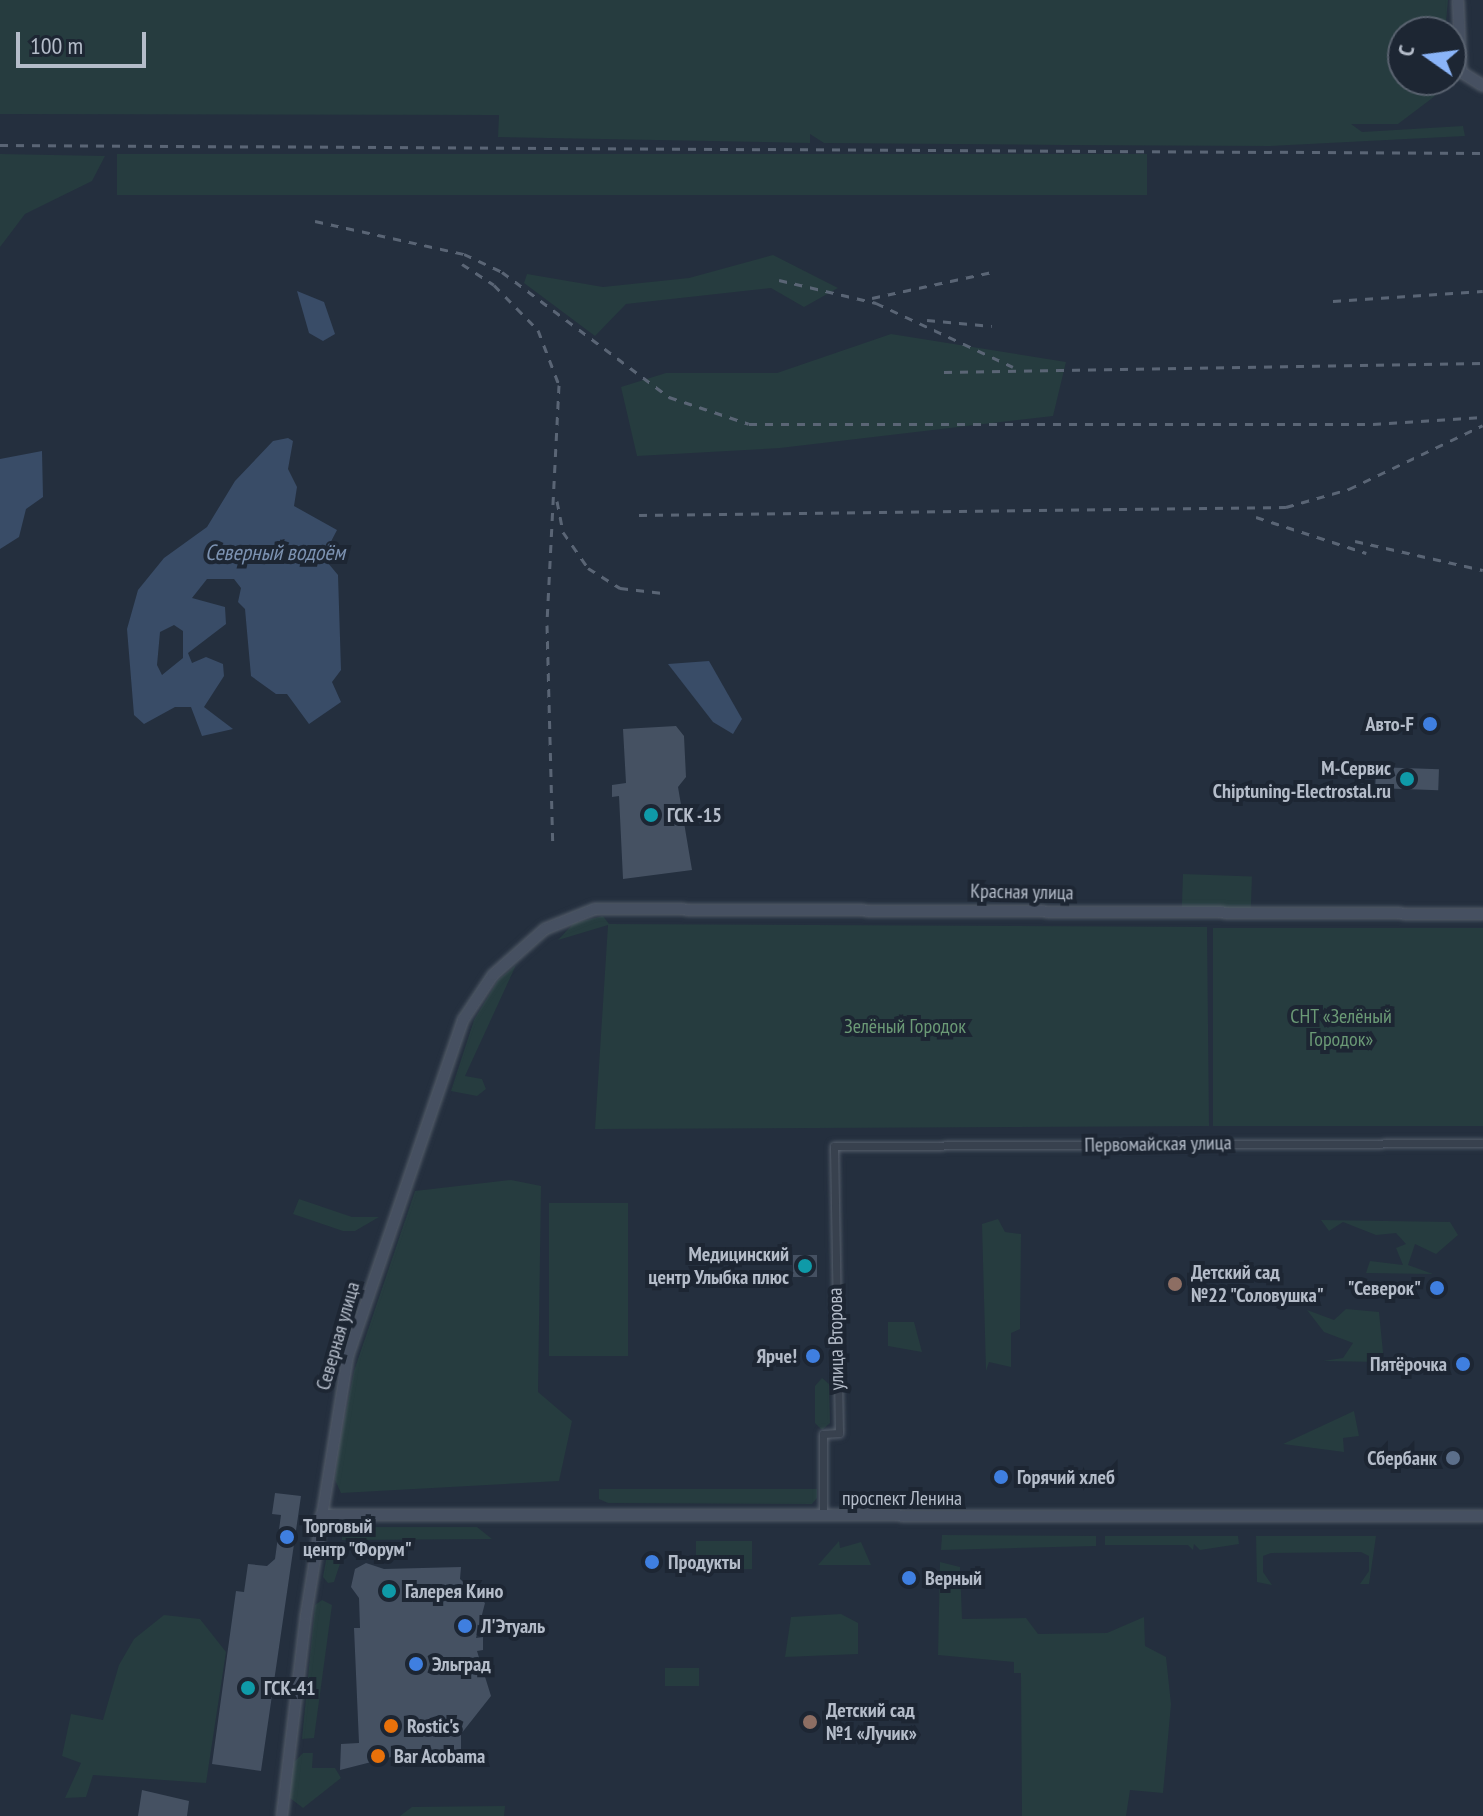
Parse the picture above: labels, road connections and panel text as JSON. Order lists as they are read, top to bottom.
{
  "streets": {
    "main road": ["Красная улица", "Северная улица", "проспект Ленина"],
    "street": ["Первомайская улица", "улица Второва"]
  },
  "crossings": [
    ["Красная улица", "Северная улица"],
    ["Первомайская улица", "улица Второва"],
    ["Северная улица", "проспект Ленина"],
    ["улица Второва", "проспект Ленина"]
  ],
  "water": ["Северный водоём"],
  "parks": ["СНТ «Зелёный Городок»", "Зелёный Городок"],
  "places": [
    "Авто-F",
    "M-Сервис Chiptuning-Electrostal.ru",
    "ГСК -15",
    "Медицинский центр Улыбка плюс",
    "Детский сад №22 \"Соловушка\"",
    "\"Северок\"",
    "Ярче!",
    "Пятёрочка",
    "Сбербанк",
    "Горячий хлеб",
    "Торговый центр \"Форум\"",
    "Продукты",
    "Верный",
    "Галерея Кино",
    "Л'Этуаль",
    "Эльград",
    "ГСК-41",
    "Детский сад №1 «Лучик»",
    "Rostic's",
    "Bar Acobama"
  ],
  "scale_bar": "100 m",
  "north": "left"
}
